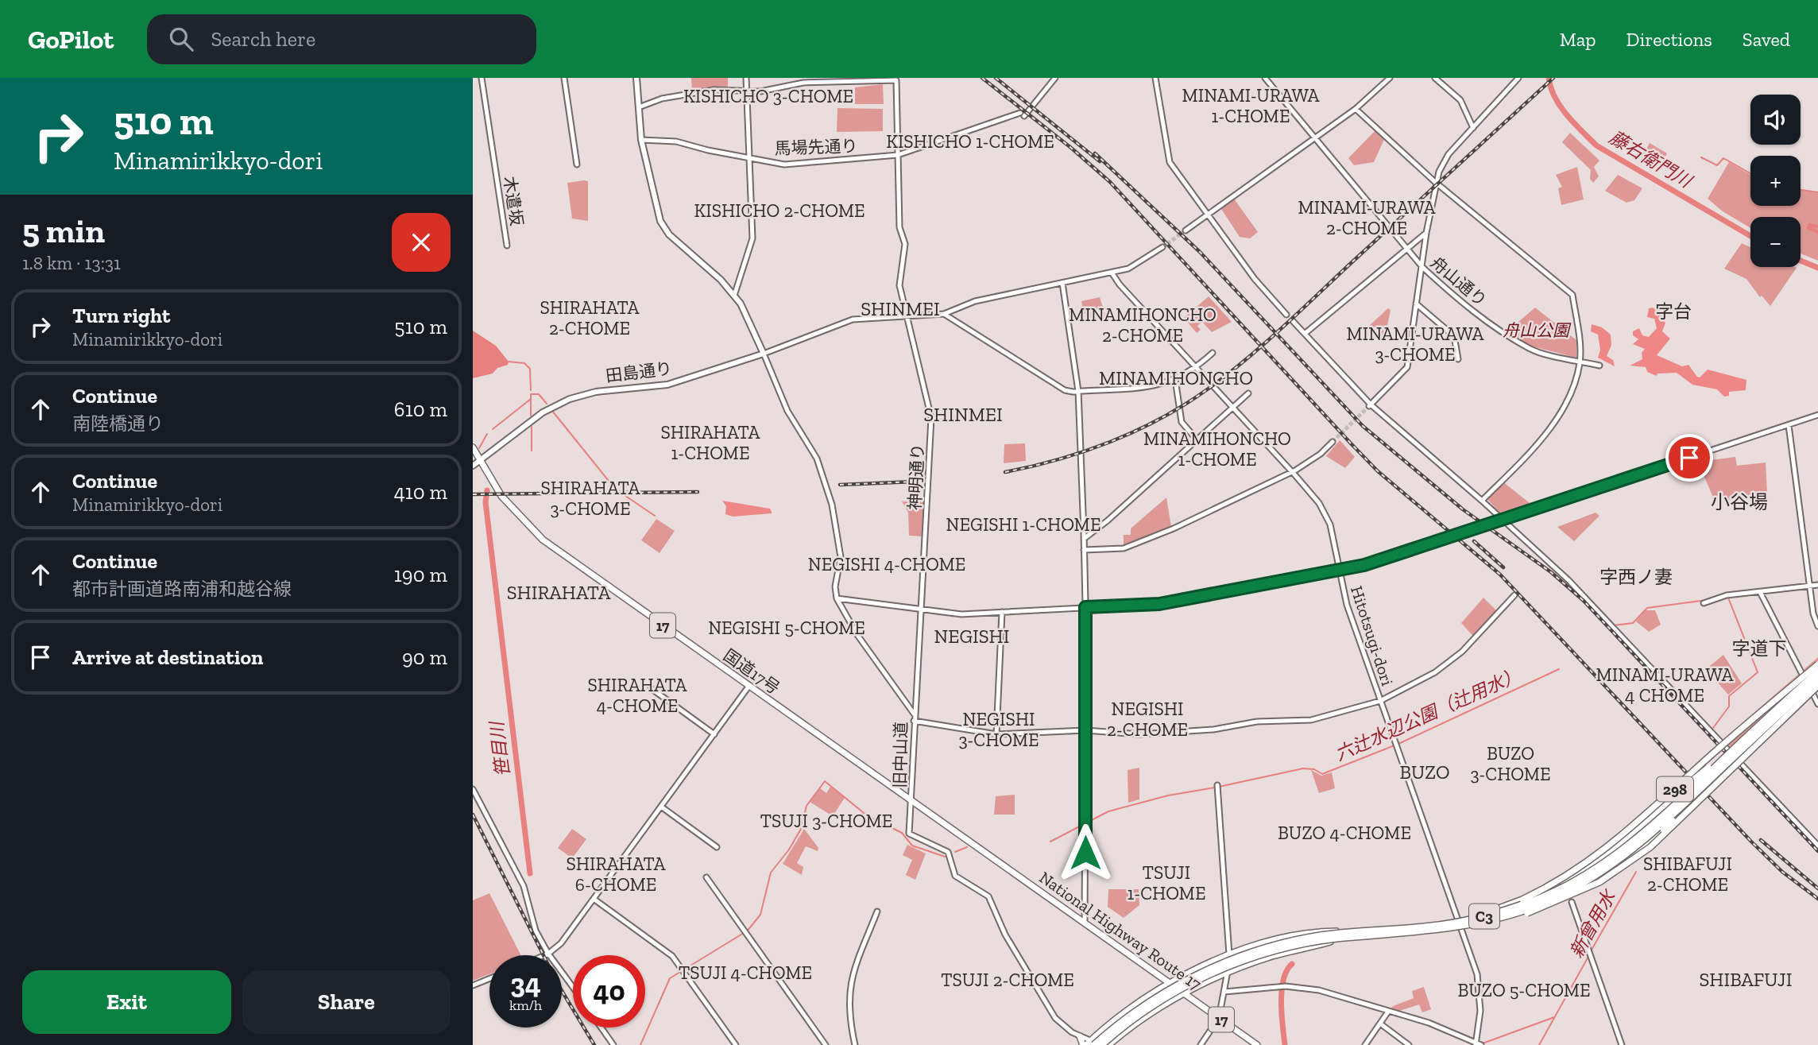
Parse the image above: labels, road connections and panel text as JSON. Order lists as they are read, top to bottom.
{
  "streets": {
    "highway": [
      "17",
      "国道17号",
      "298",
      "C3",
      "National Highway Route 17"
    ],
    "main road": ["田島通り"],
    "street": [
      "馬場先通り",
      "木遣坂",
      "舟山通り",
      "神明通り",
      "Hitotsugi-dori",
      "旧中山道"
    ]
  },
  "crossings": [
    ["馬場先通り", "神明通り"],
    ["田島通り", "神明通り"],
    ["田島通り", "17"],
    ["田島通り", "国道17号"],
    ["神明通り", "旧中山道"],
    ["17", "国道17号"],
    ["Hitotsugi-dori", "298"],
    ["国道17号", "旧中山道"],
    ["国道17号", "National Highway Route 17"],
    ["旧中山道", "National Highway Route 17"]
  ],
  "districts": [
    "MINAMI-URAWA 1-CHOME",
    "KISHICHO 3-CHOME",
    "KISHICHO 1-CHOME",
    "MINAMI-URAWA 2-CHOME",
    "KISHICHO 2-CHOME",
    "SHIRAHATA 2-CHOME",
    "SHINMEI",
    "字台",
    "MINAMIHONCHO 2-CHOME",
    "MINAMI-URAWA 3-CHOME",
    "MINAMIHONCHO",
    "SHINMEI",
    "SHIRAHATA 1-CHOME",
    "MINAMIHONCHO 1-CHOME",
    "SHIRAHATA 3-CHOME",
    "小谷場",
    "NEGISHI 1-CHOME",
    "NEGISHI 4-CHOME",
    "字西ノ妻",
    "SHIRAHATA",
    "NEGISHI 5-CHOME",
    "NEGISHI",
    "字道下",
    "MINAMI-URAWA 4 CHOME",
    "SHIRAHATA 4-CHOME",
    "NEGISHI 2-CHOME",
    "NEGISHI 3-CHOME",
    "BUZO 3-CHOME",
    "BUZO",
    "TSUJI 3-CHOME",
    "BUZO 4-CHOME",
    "SHIRAHATA 6-CHOME",
    "SHIBAFUJI 2-CHOME",
    "TSUJI 1-CHOME",
    "TSUJI 4-CHOME",
    "SHIBAFUJI",
    "TSUJI 2-CHOME",
    "BUZO 5-CHOME"
  ],
  "water": [
    "藤右衛門川",
    "六辻水辺公園（辻用水）",
    "笹目川",
    "新曾用水"
  ],
  "parks": ["舟山公園"],
  "page": {
    "header": "GoPilot",
    "search": "Search here",
    "nav": ["Map", "Directions", "Saved"],
    "turn": ["510 m", "Minamirikkyo-dori"],
    "map_buttons": ["+", "−"],
    "heading": ["5 min", "1.8 km · 13:31"],
    "list": [
      {
        "name": "Turn right",
        "note": "Minamirikkyo-dori",
        "value": "510 m"
      },
      {
        "name": "Continue",
        "note": "南陸橋通り",
        "value": "610 m"
      },
      {
        "name": "Continue",
        "note": "Minamirikkyo-dori",
        "value": "410 m"
      },
      {
        "name": "Continue",
        "note": "都市計画道路南浦和越谷線",
        "value": "190 m"
      },
      {
        "name": "Arrive at destination",
        "value": "90 m"
      }
    ],
    "speed": "34 km/h",
    "limit": "40",
    "buttons": ["Exit", "Share"]
  }
}
